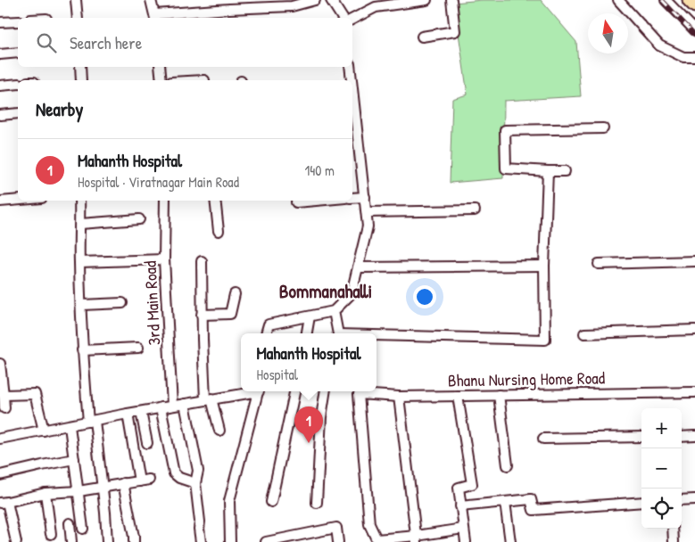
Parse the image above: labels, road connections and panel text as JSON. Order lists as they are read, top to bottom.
{
  "streets": {
    "street": ["3rd Main Road", "Bhanu Nursing Home Road"]
  },
  "districts": ["Bommanahalli"],
  "north": "top",
  "page": {
    "search": "Search here",
    "heading": "Nearby",
    "list": [
      {
        "mark": "1",
        "name": "Mahanth Hospital",
        "note": "Hospital · Viratnagar Main Road",
        "value": "140 m"
      }
    ],
    "popup": ["Mahanth Hospital", "Hospital"],
    "pins": "1",
    "map_buttons": ["+", "−"]
  }
}
